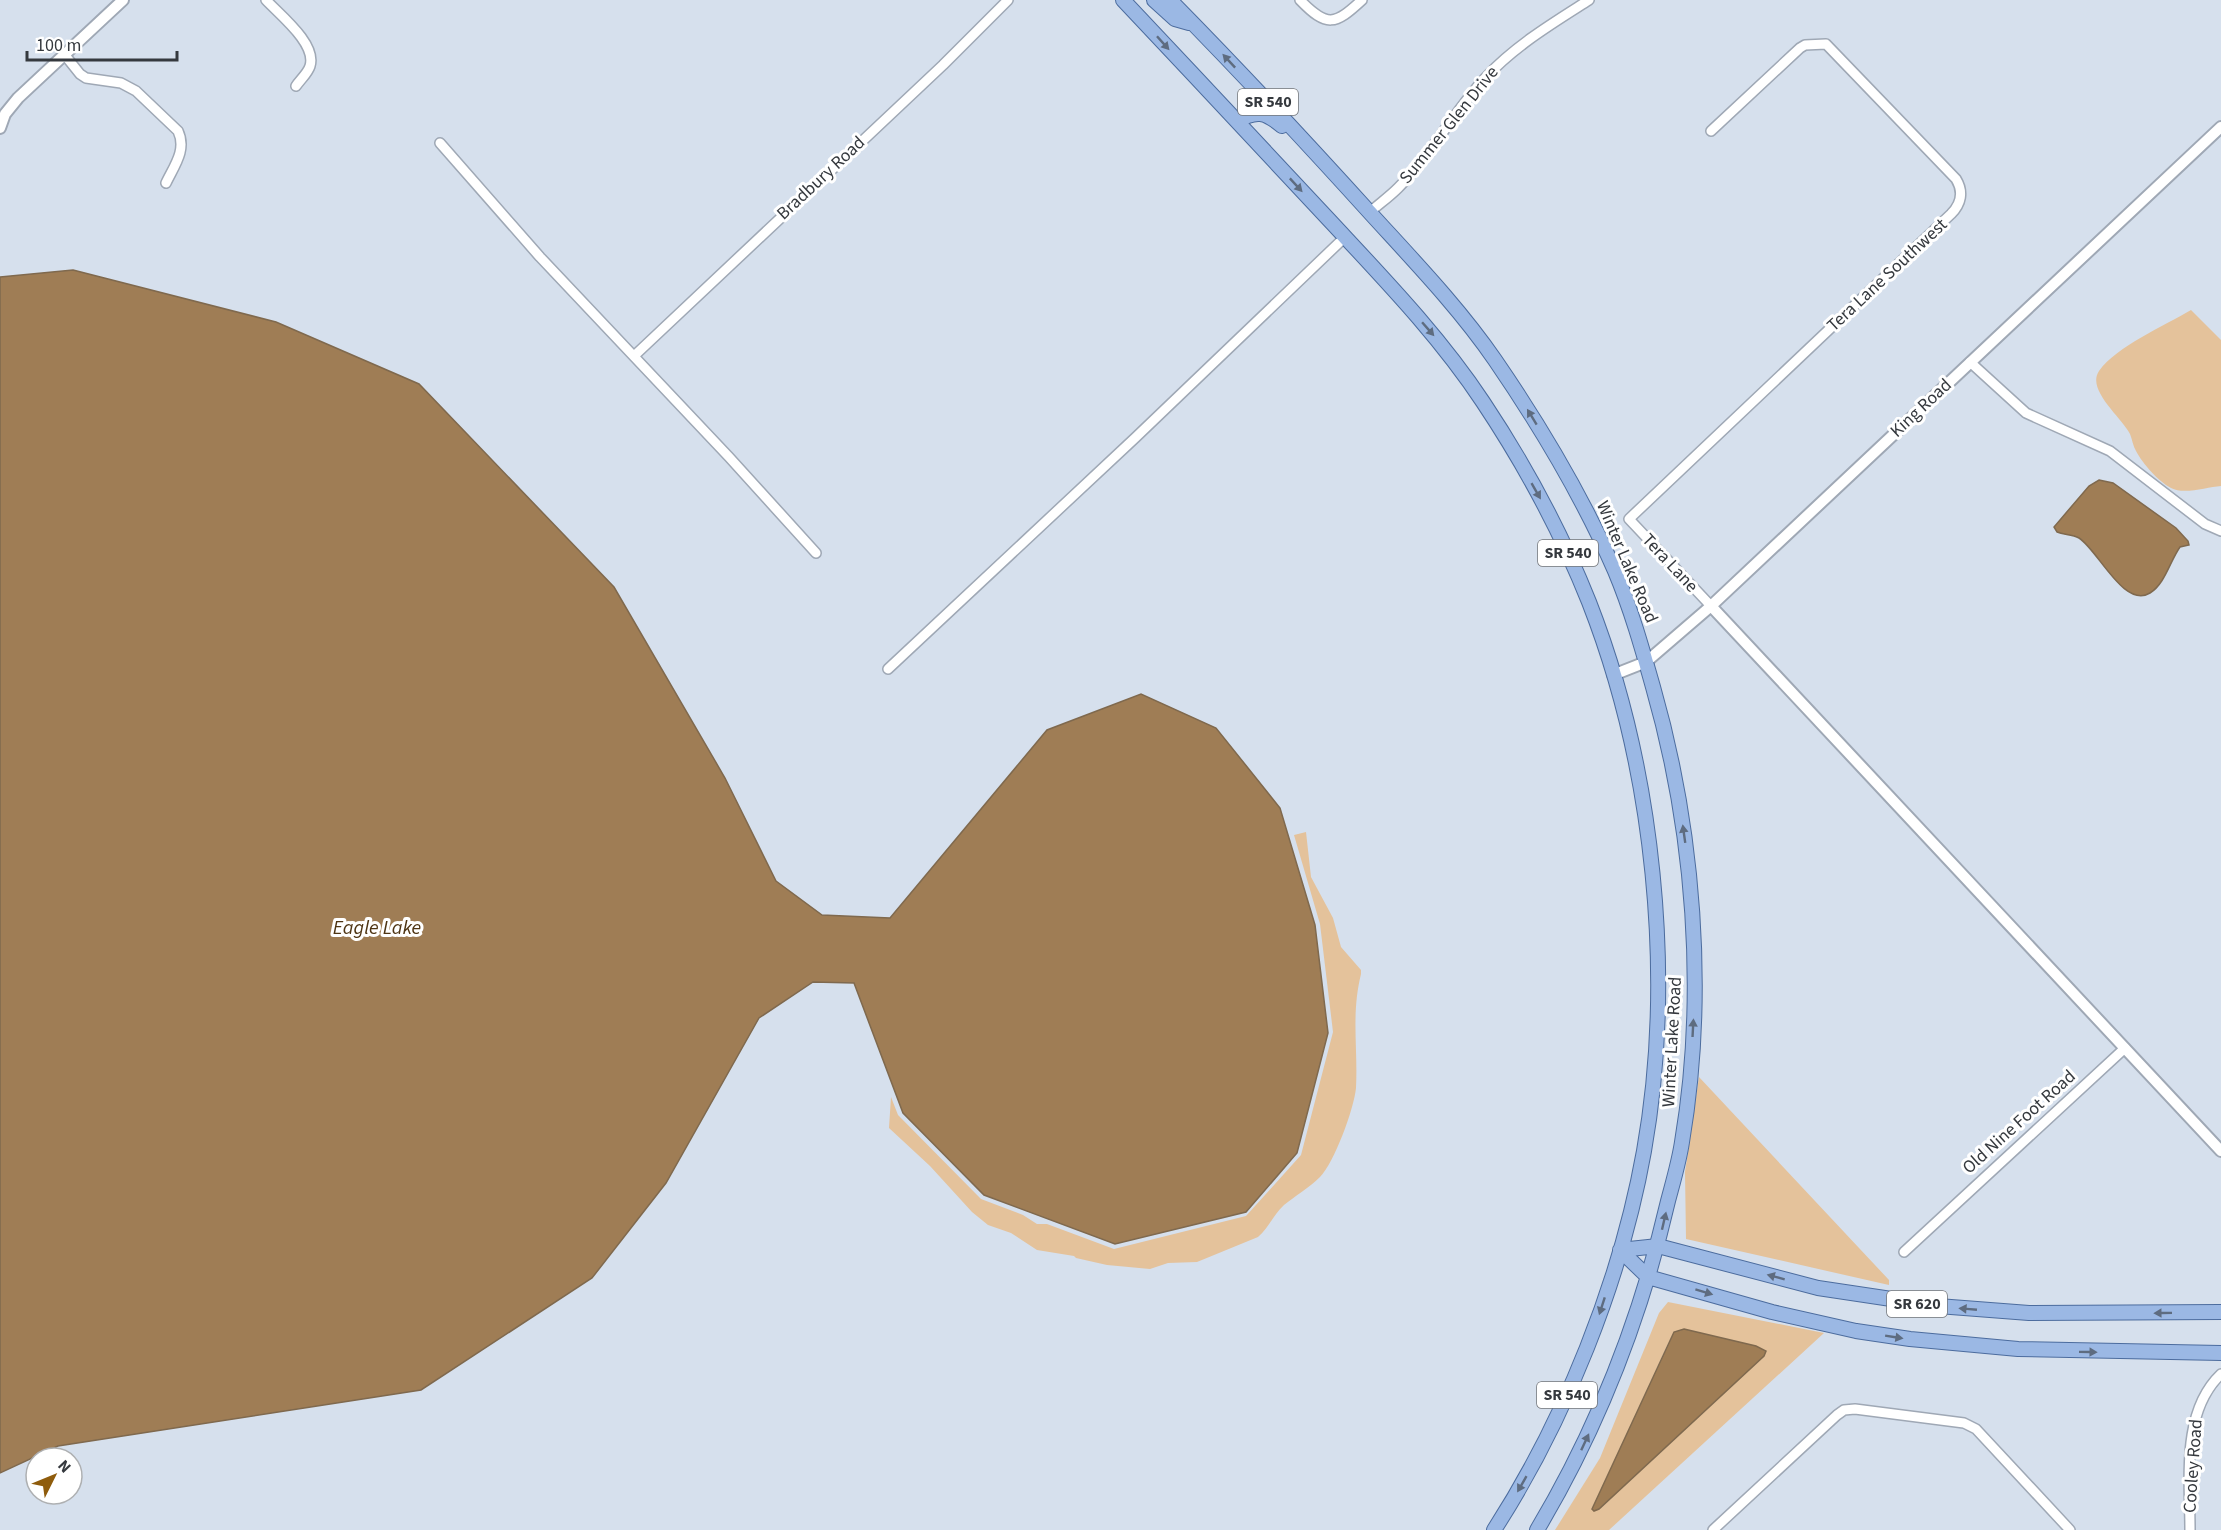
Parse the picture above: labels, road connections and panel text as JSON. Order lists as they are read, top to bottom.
{
  "streets": {
    "main road": ["SR 540", "Winter Lake Road", "SR 620"],
    "street": [
      "Summer Glen Drive",
      "Bradbury Road",
      "Tera Lane Southwest",
      "King Road",
      "Tera Lane",
      "Old Nine Foot Road",
      "Cooley Road"
    ]
  },
  "crossings": [
    ["SR 540", "Winter Lake Road"],
    ["SR 540", "SR 620"],
    ["Summer Glen Drive", "Winter Lake Road"],
    ["Tera Lane Southwest", "Tera Lane"],
    ["King Road", "Winter Lake Road"],
    ["King Road", "Tera Lane"],
    ["Winter Lake Road", "SR 620"]
  ],
  "water": ["Eagle Lake"],
  "scale_bar": "100 m",
  "north": "top right"
}
